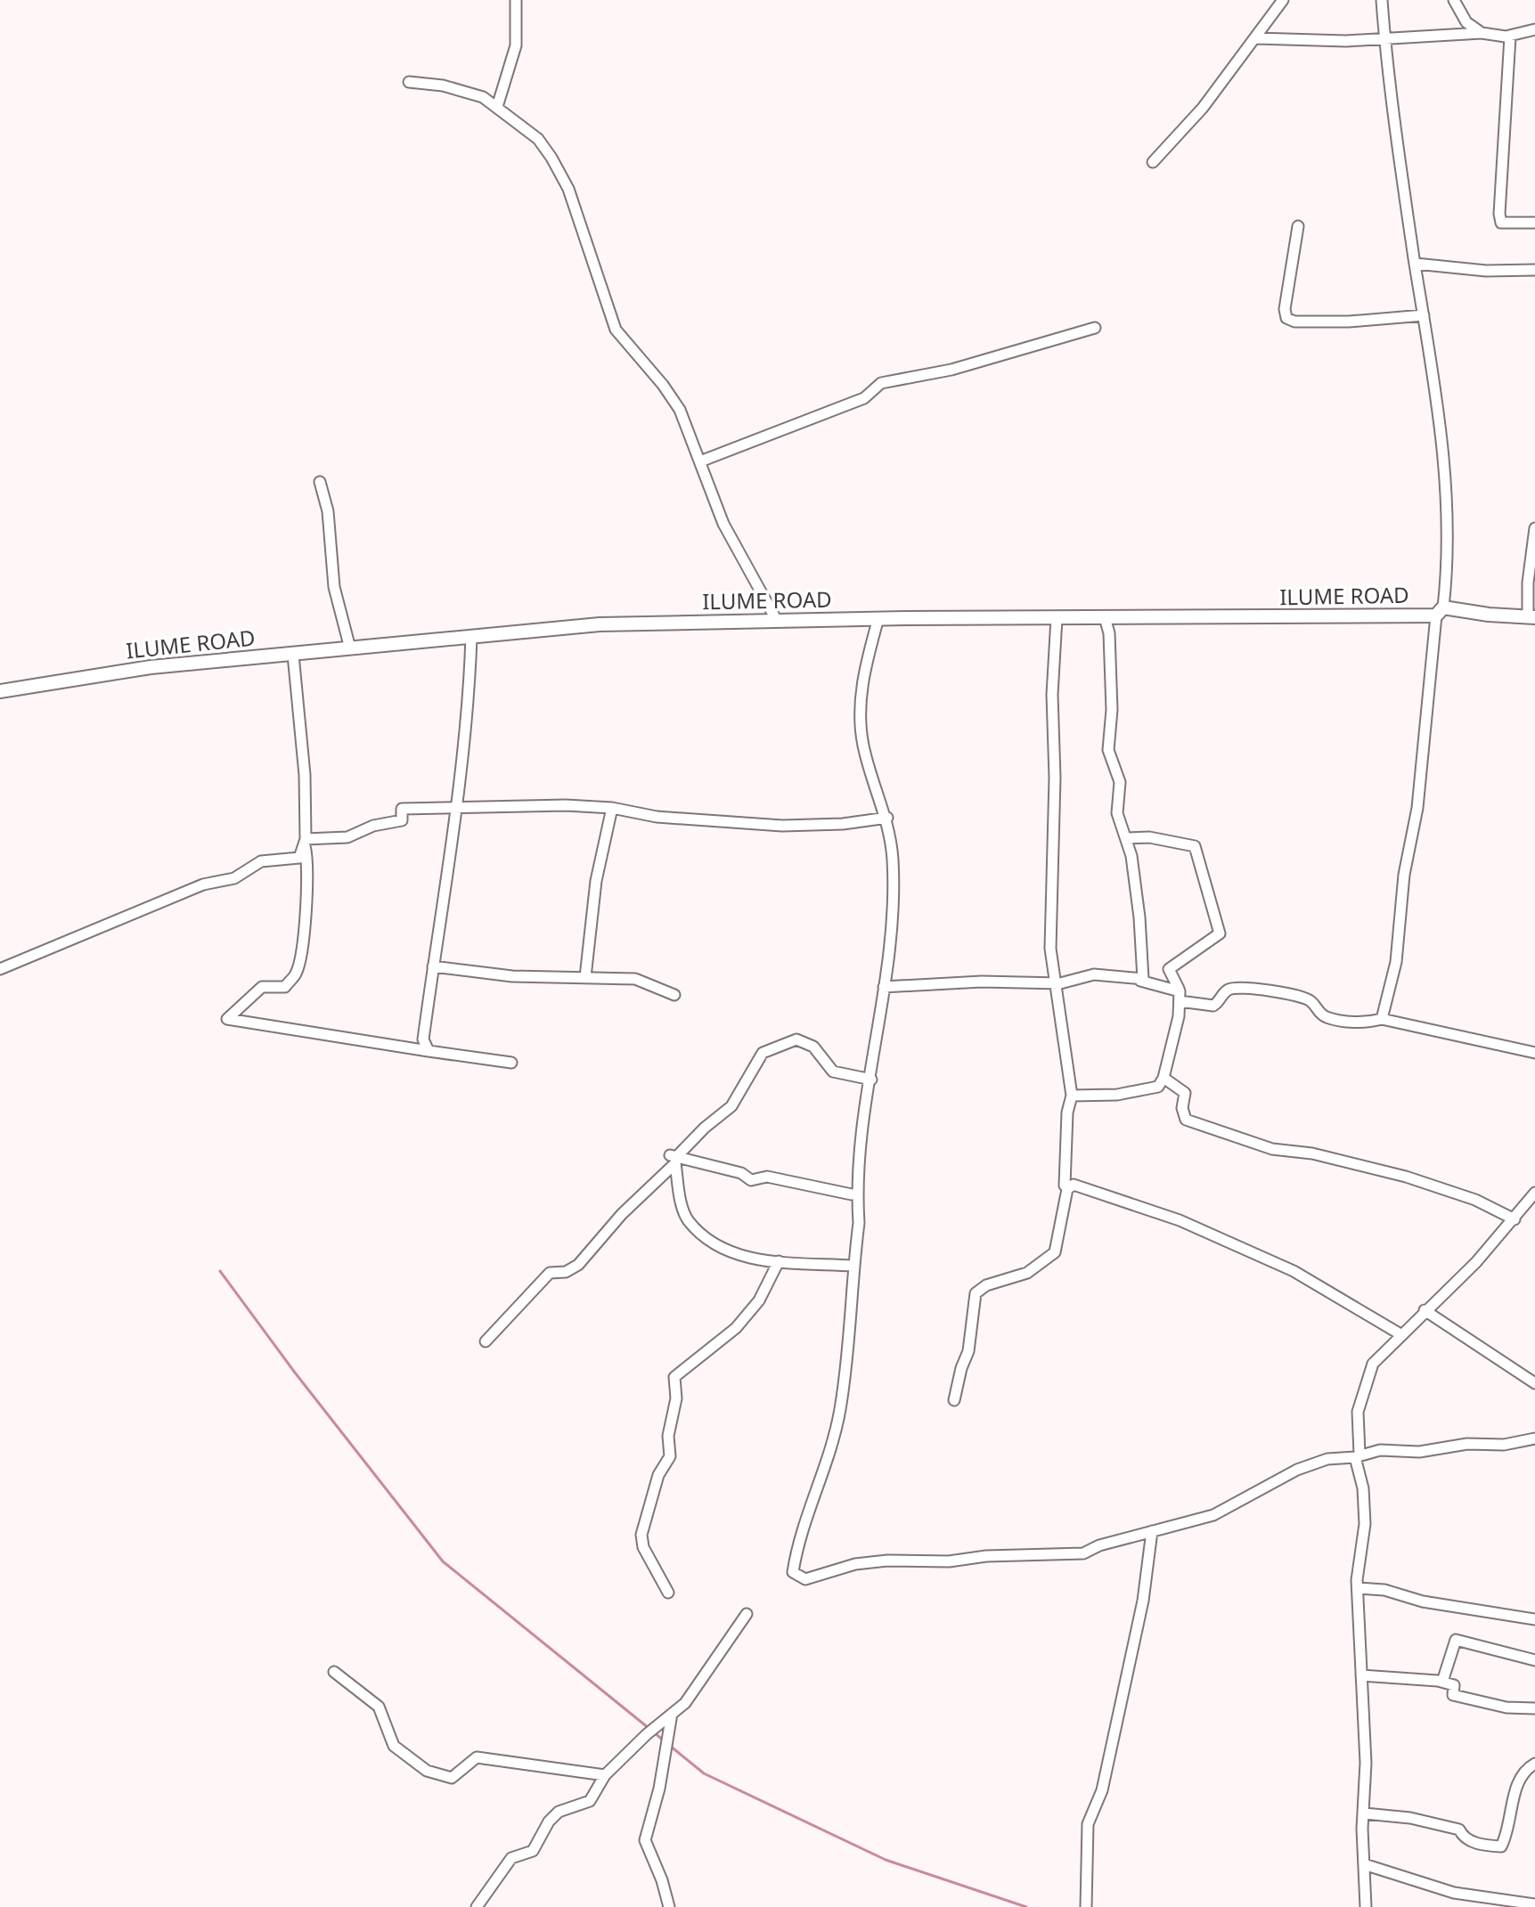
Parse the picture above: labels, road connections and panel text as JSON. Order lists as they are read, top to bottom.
{
  "streets": {
    "street": ["ILUME ROAD"]
  }
}
